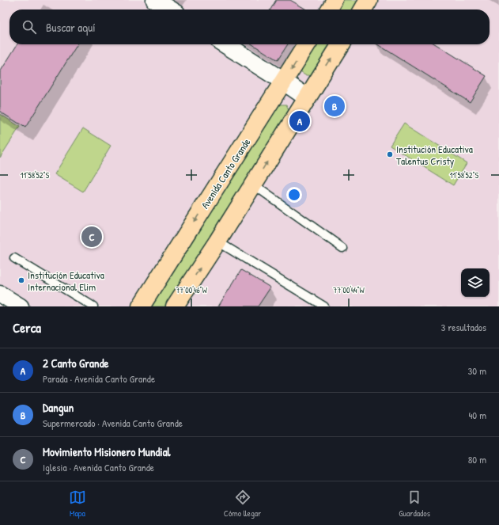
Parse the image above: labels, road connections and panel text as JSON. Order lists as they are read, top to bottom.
{
  "streets": {
    "main road": ["Avenida Canto Grande"]
  },
  "places": ["Institución Educativa Talentus Cristy", "Institución Educativa Internacional Elim"],
  "page": {
    "search": "Buscar aquí",
    "pins": ["B", "A", "C"],
    "heading": ["Cerca", "3 resultados"],
    "list": [
      {
        "mark": "A",
        "name": "2 Canto Grande",
        "note": "Parada · Avenida Canto Grande",
        "value": "30 m"
      },
      {
        "mark": "B",
        "name": "Dangun",
        "note": "Supermercado · Avenida Canto Grande",
        "value": "40 m"
      },
      {
        "mark": "C",
        "name": "Movimiento Misionero Mundial",
        "note": "Iglesia · Avenida Canto Grande",
        "value": "80 m"
      }
    ],
    "nav": ["Mapa", "Cómo llegar", "Guardados"]
  },
  "coordinates": ["11°58'52\"S", "77°00'46\"W", "77°00'44\"W"]
}
